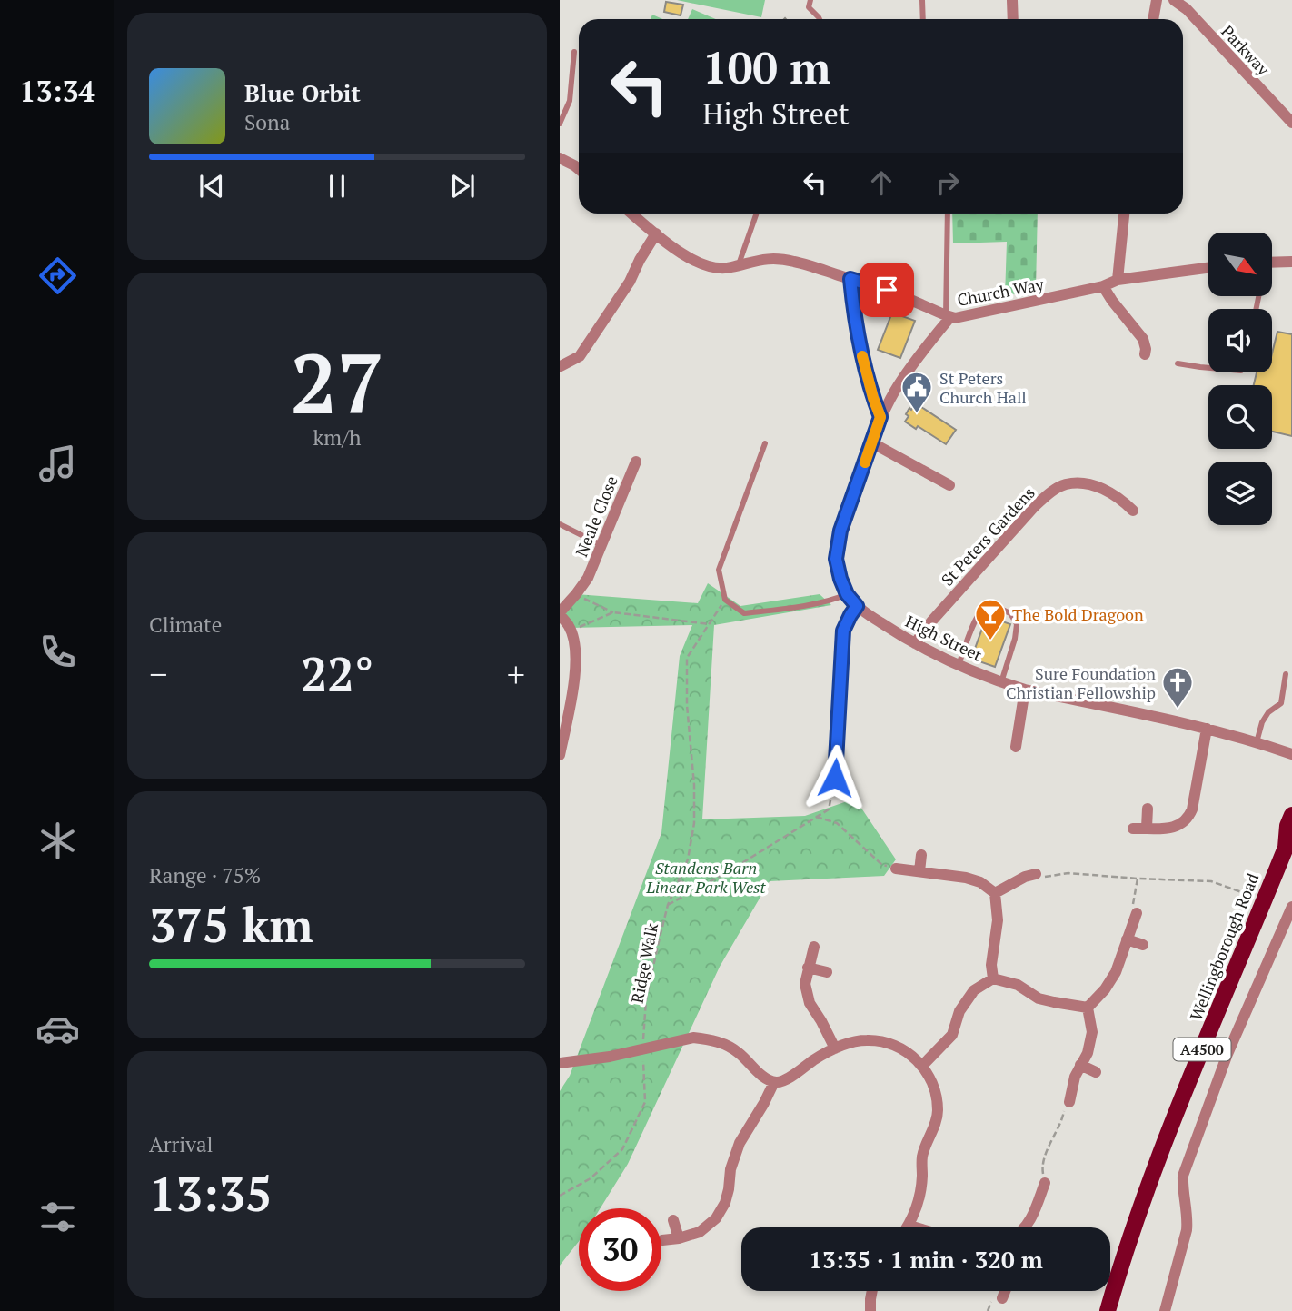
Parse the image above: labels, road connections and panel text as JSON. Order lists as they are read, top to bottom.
{
  "streets": {
    "main road": ["Wellingborough Road", "A4500"],
    "street": [
      "Parkway",
      "Church Way",
      "Neale Close",
      "St Peters Gardens",
      "High Street"
    ],
    "path": ["Ridge Walk"]
  },
  "crossings": [
    ["Church Way", "High Street"],
    ["St Peters Gardens", "High Street"]
  ],
  "parks": ["Standens Barn Linear Park West"],
  "places": {
    "public building": ["St Peters Church Hall"],
    "bar": ["The Bold Dragoon"],
    "church": ["Sure Foundation Christian Fellowship"]
  },
  "north": "bottom right",
  "page": {
    "tabs": "13:34",
    "turn": ["100 m", "High Street"],
    "song": ["Blue Orbit", "Sona"],
    "tile": [
      ["27", "km/h"],
      "Climate",
      ["Range · 75%", "375 km"],
      ["Arrival", "13:35"]
    ],
    "heat": ["−", "22°", "+"],
    "limit": "30",
    "trip": "13:35 · 1 min · 320 m"
  }
}
